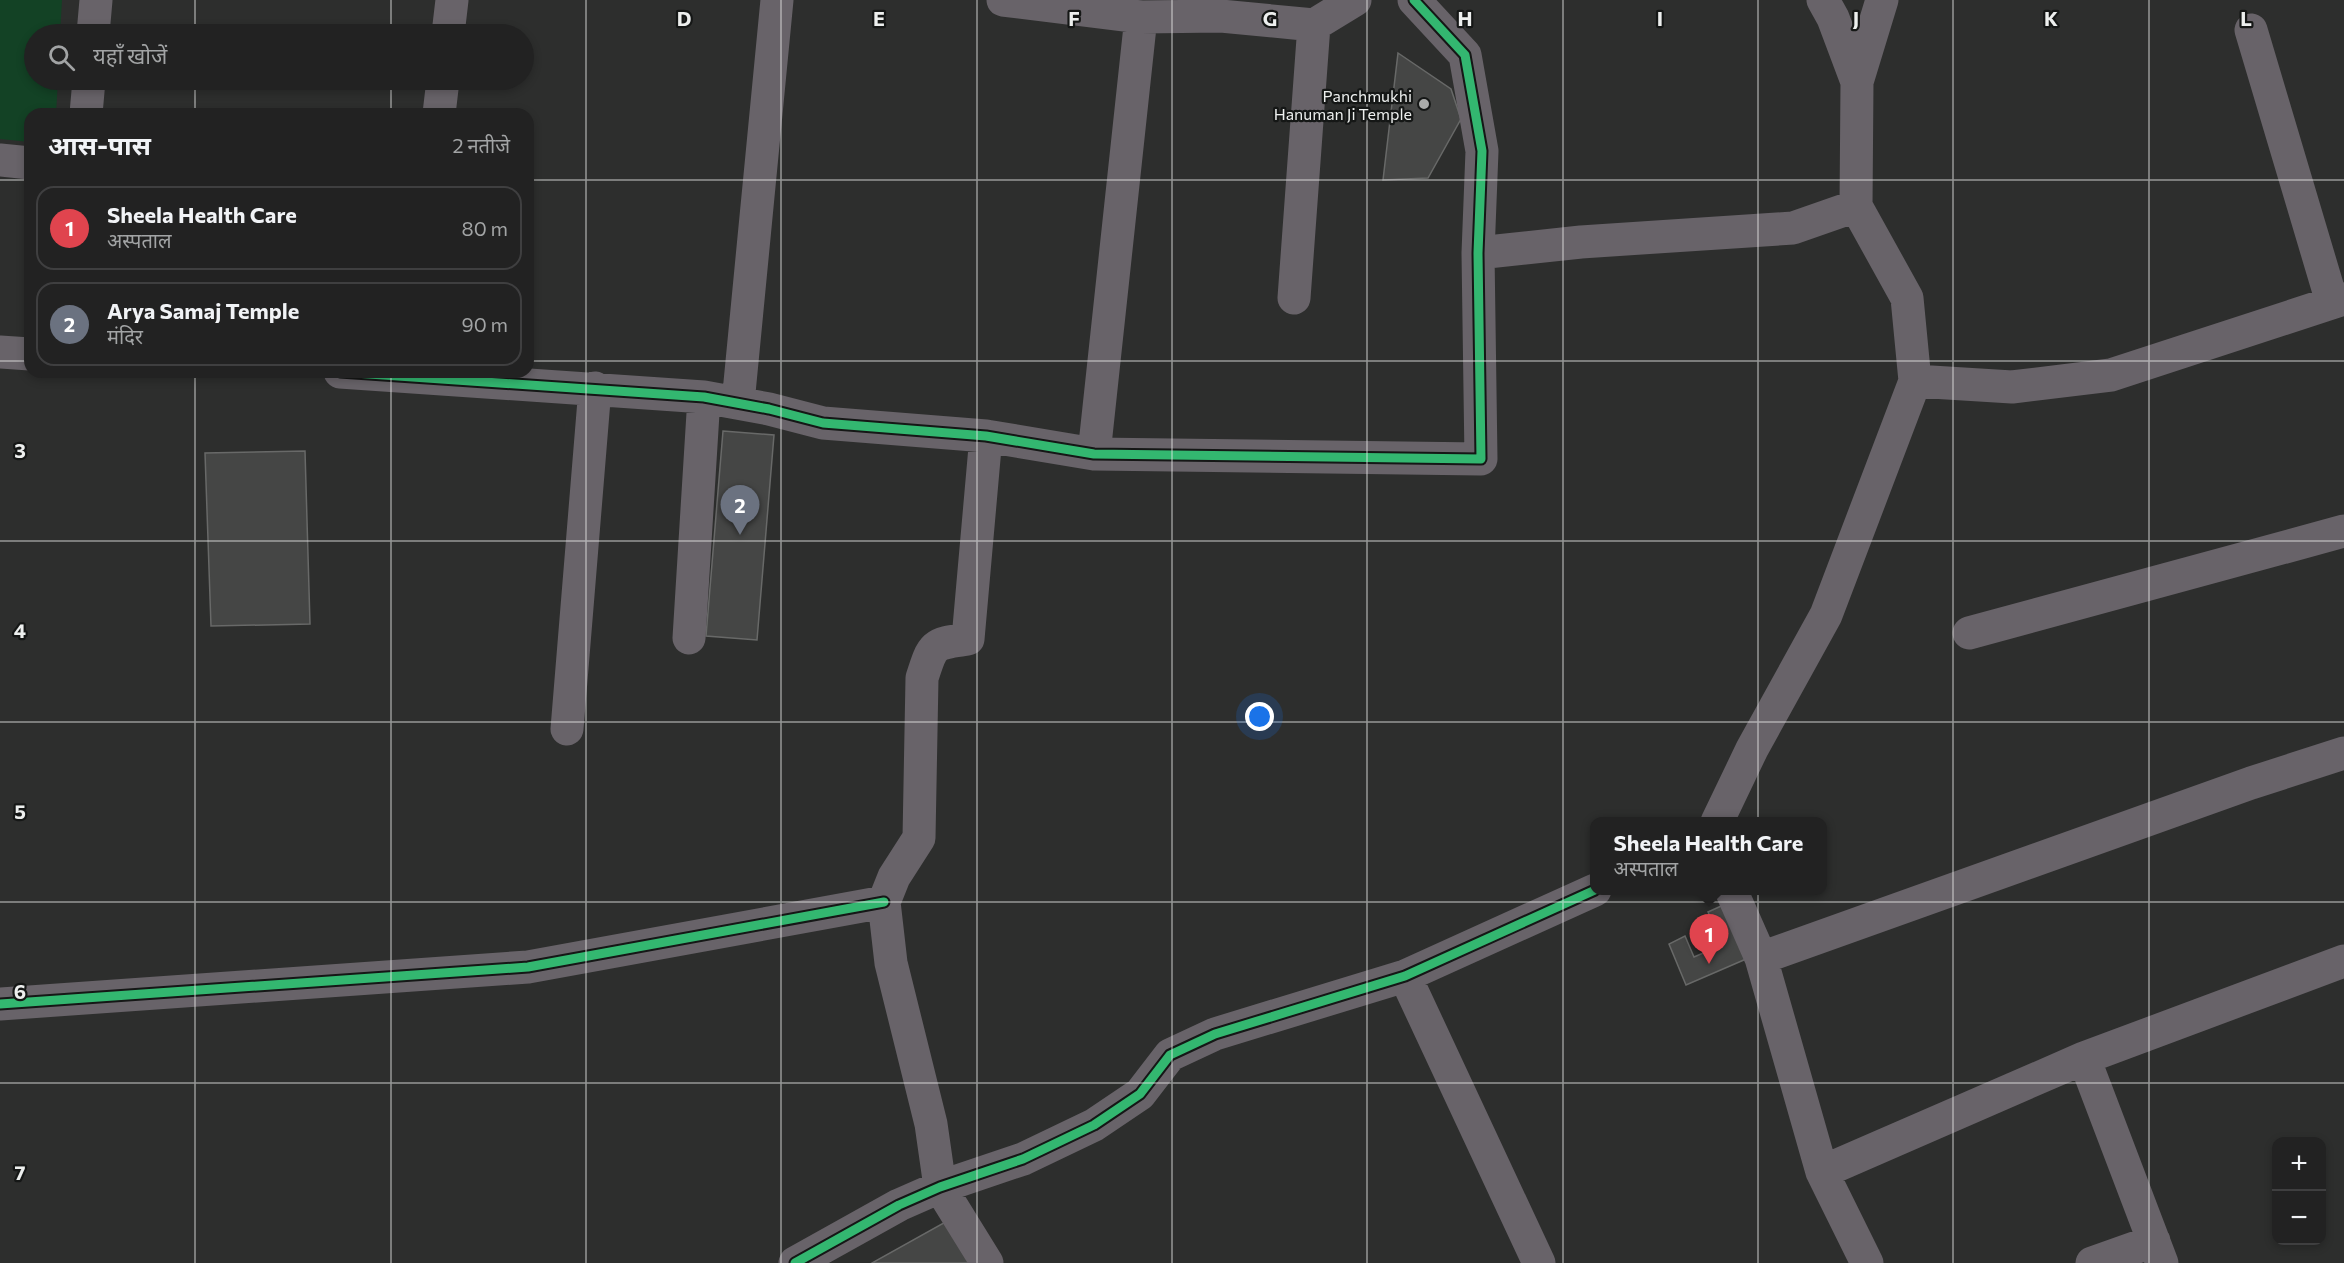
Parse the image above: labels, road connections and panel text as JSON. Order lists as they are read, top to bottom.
{
  "places": ["Panchmukhi Hanuman Ji Temple"],
  "page": {
    "search": "यहाँ खोजें",
    "heading": ["आस-पास", "2 नतीजे"],
    "list": [
      {
        "mark": "1",
        "name": "Sheela Health Care",
        "note": "अस्पताल",
        "value": "80 m"
      },
      {
        "mark": "2",
        "name": "Arya Samaj Temple",
        "note": "मंदिर",
        "value": "90 m"
      }
    ],
    "pins": ["2", "1"],
    "popup": ["Sheela Health Care", "अस्पताल"],
    "map_buttons": ["+", "−"]
  },
  "grid": {
    "columns": [
      "D",
      "E",
      "F",
      "G",
      "H",
      "I",
      "J",
      "K",
      "L"
    ],
    "rows": [
      "3",
      "4",
      "5",
      "6",
      "7"
    ]
  }
}
